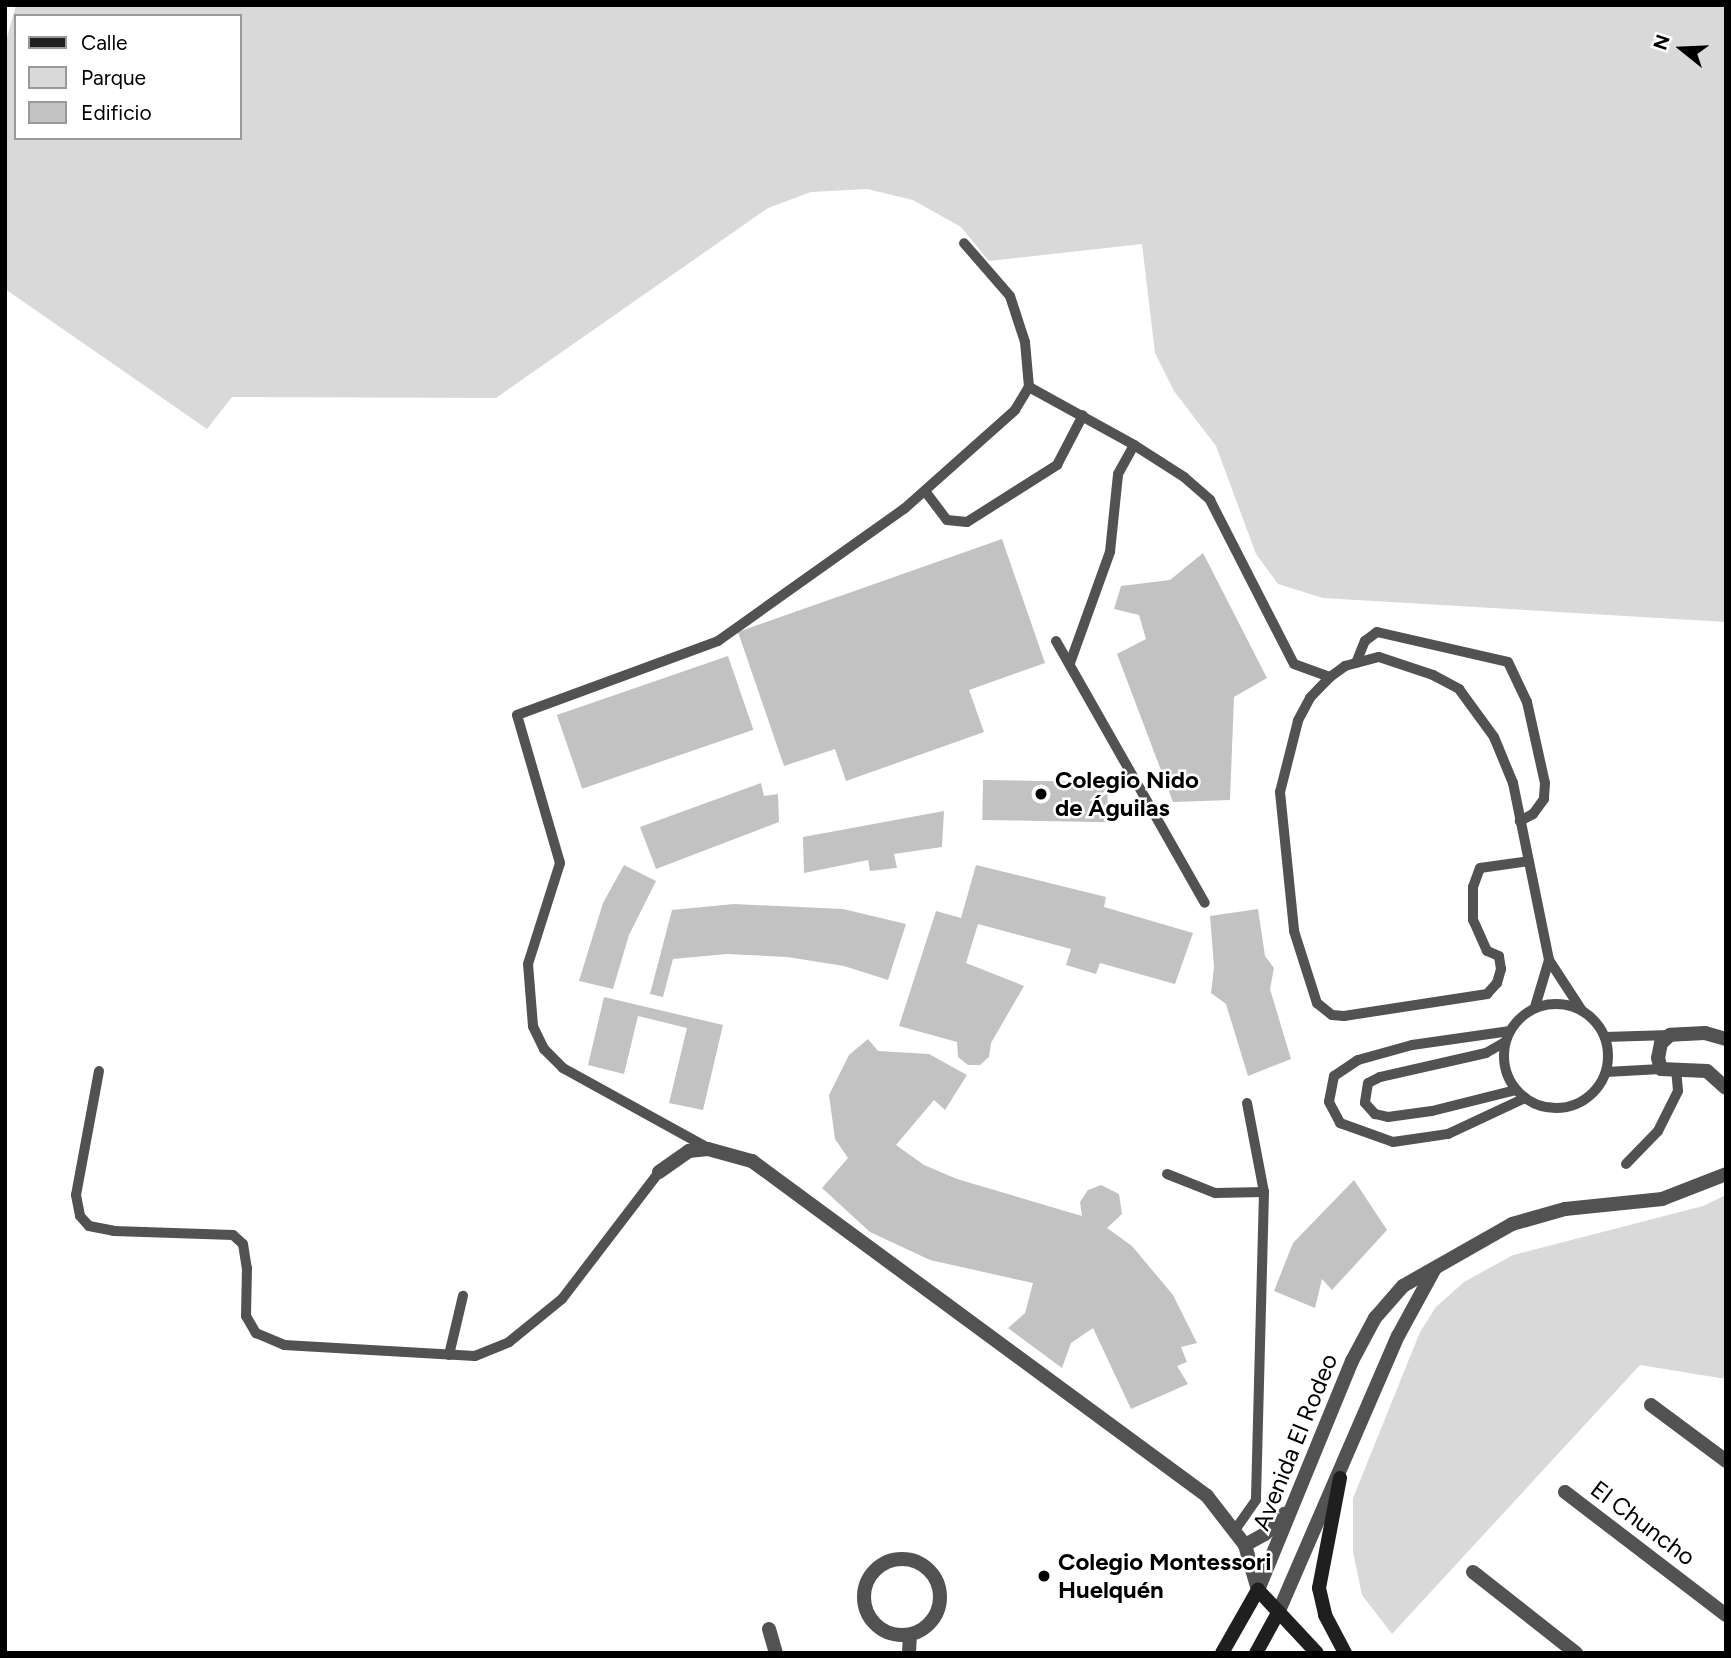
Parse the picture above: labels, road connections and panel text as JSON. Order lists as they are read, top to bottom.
{
  "streets": {
    "street": ["Avenida El Rodeo", "El Chuncho"]
  },
  "places": ["Colegio Nido de Águilas", "Colegio Montessori Huelquén"],
  "legend": ["Calle", "Parque", "Edificio"],
  "north": "left"
}
